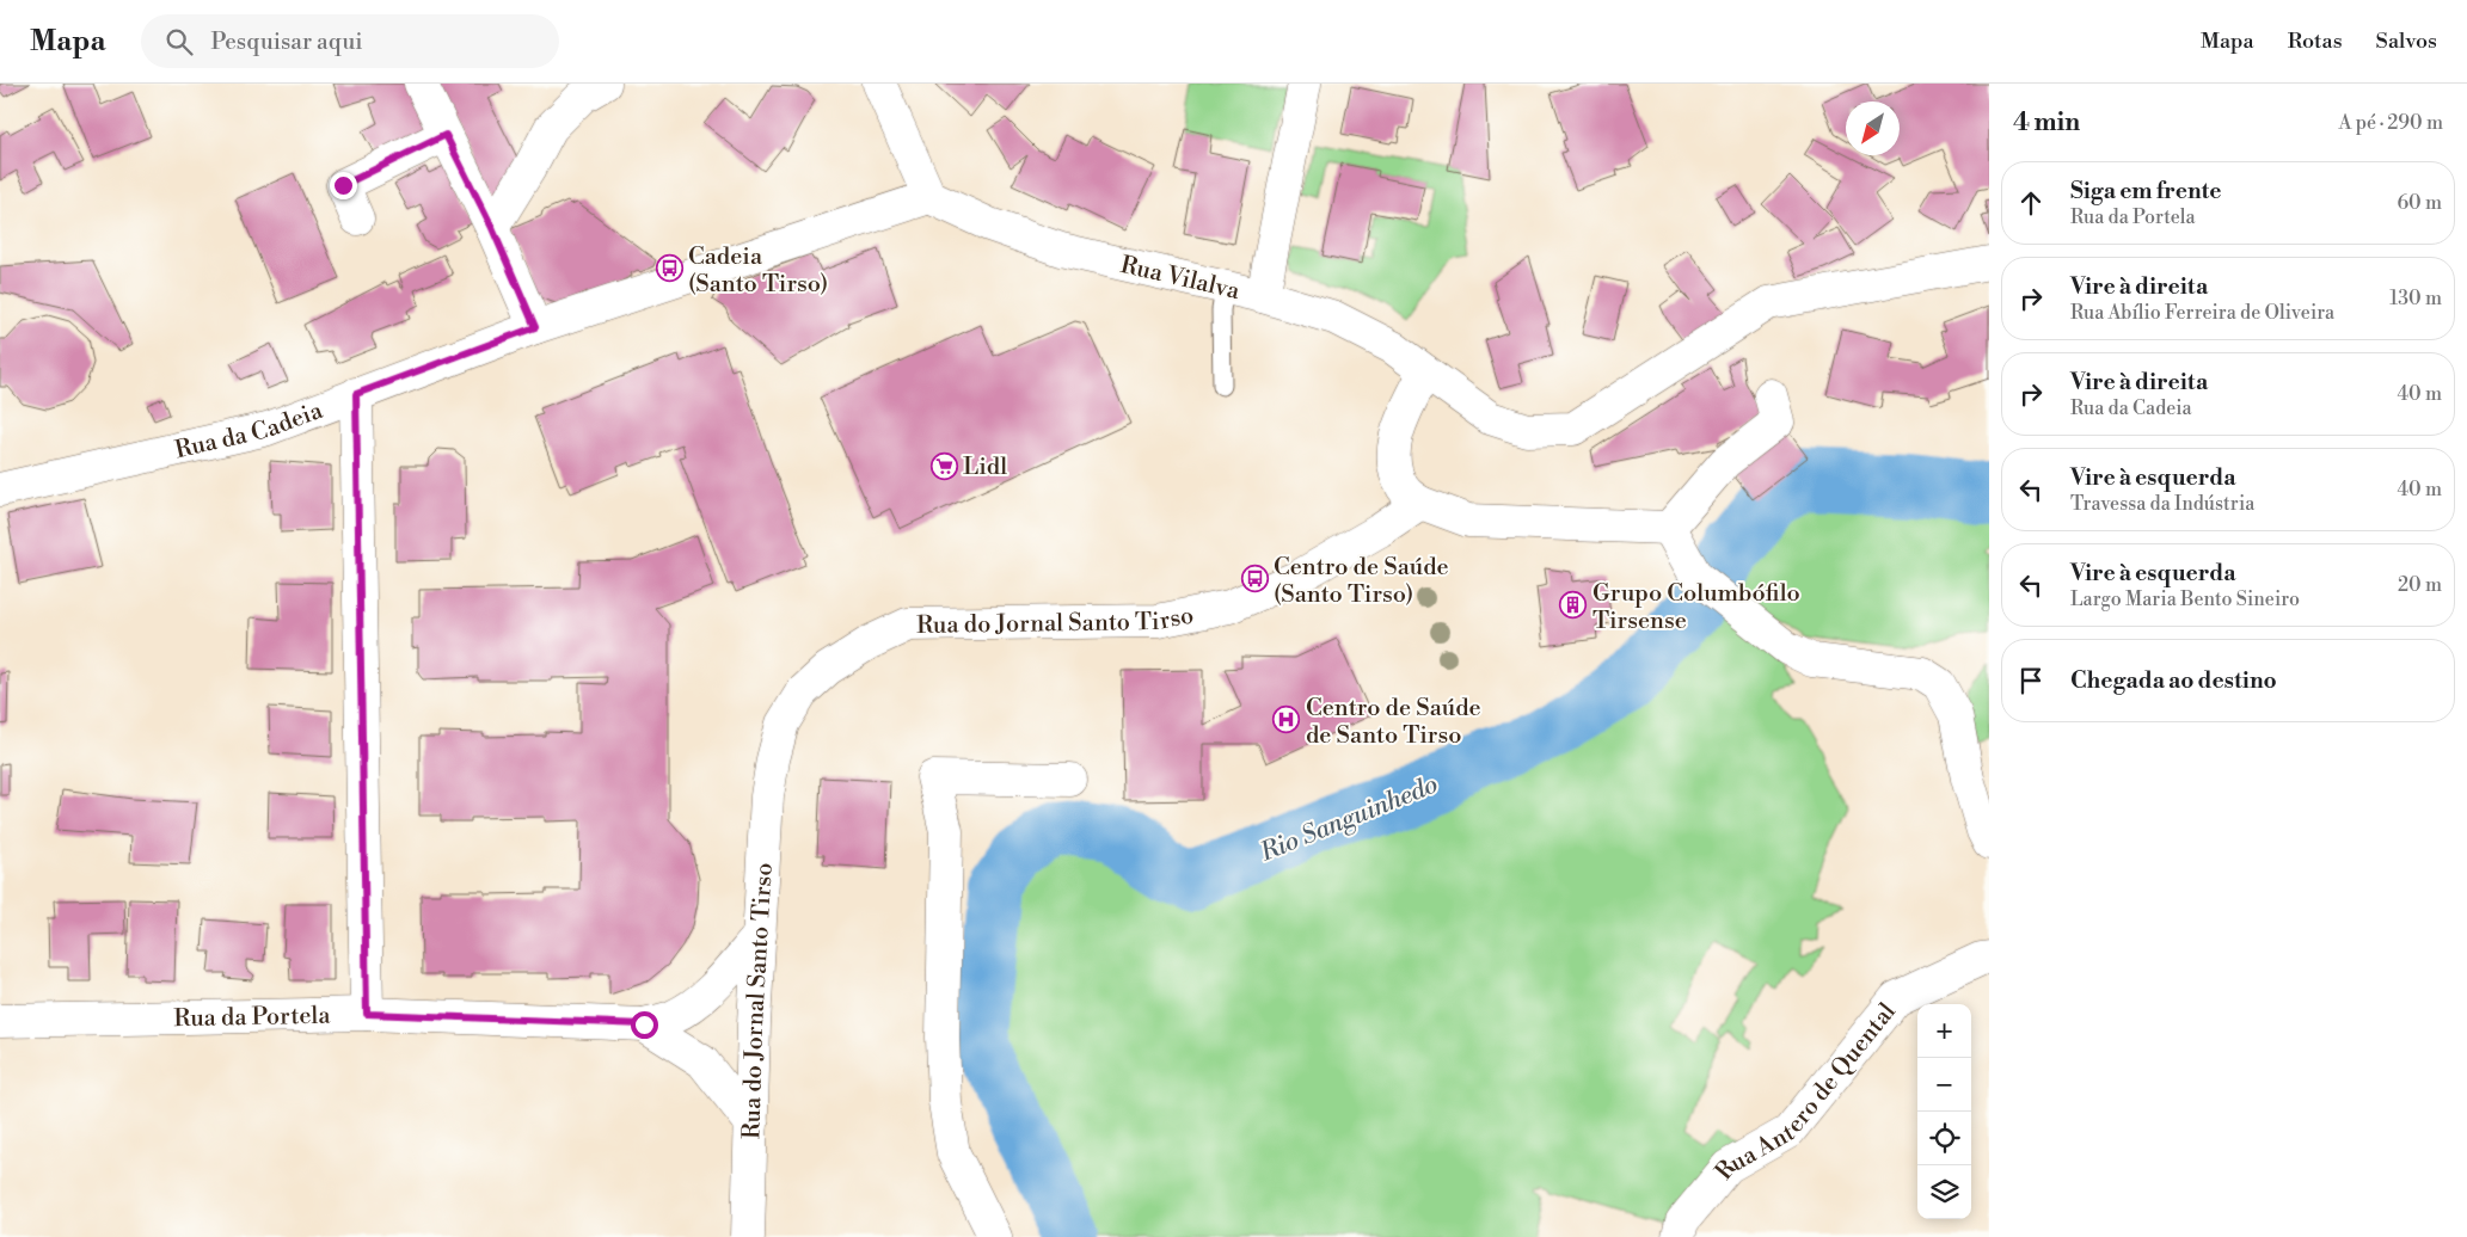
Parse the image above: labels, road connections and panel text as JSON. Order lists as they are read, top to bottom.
{
  "streets": {
    "street": [
      "Rua Vilalva",
      "Rua da Cadeia",
      "Rua do Jornal Santo Tirso",
      "Rua da Portela",
      "Rua Antero de Quental"
    ]
  },
  "crossings": [
    ["Rua Vilalva", "Rua da Cadeia"],
    ["Rua do Jornal Santo Tirso", "Rua da Portela"]
  ],
  "water": ["Rio Sanguinhedo"],
  "places": {
    "bus stop": ["Cadeia (Santo Tirso)", "Centro de Saúde (Santo Tirso)"],
    "supermarket": ["Lidl"],
    "building": ["Grupo Columbófilo Tirsense"],
    "hospital": ["Centro de Saúde de Santo Tirso"]
  },
  "north": "bottom left",
  "page": {
    "header": "Mapa",
    "search": "Pesquisar aqui",
    "nav": ["Mapa", "Rotas", "Salvos"],
    "heading": ["4 min", "A pé · 290 m"],
    "list": [
      ["Siga em frente", "Rua da Portela", "60 m"],
      ["Vire à direita", "Rua Abílio Ferreira de Oliveira", "130 m"],
      ["Vire à direita", "Rua da Cadeia", "40 m"],
      ["Vire à esquerda", "Travessa da Indústria", "40 m"],
      ["Vire à esquerda", "Largo Maria Bento Sineiro", "20 m"],
      "Chegada ao destino"
    ],
    "map_buttons": ["+", "−"]
  }
}
